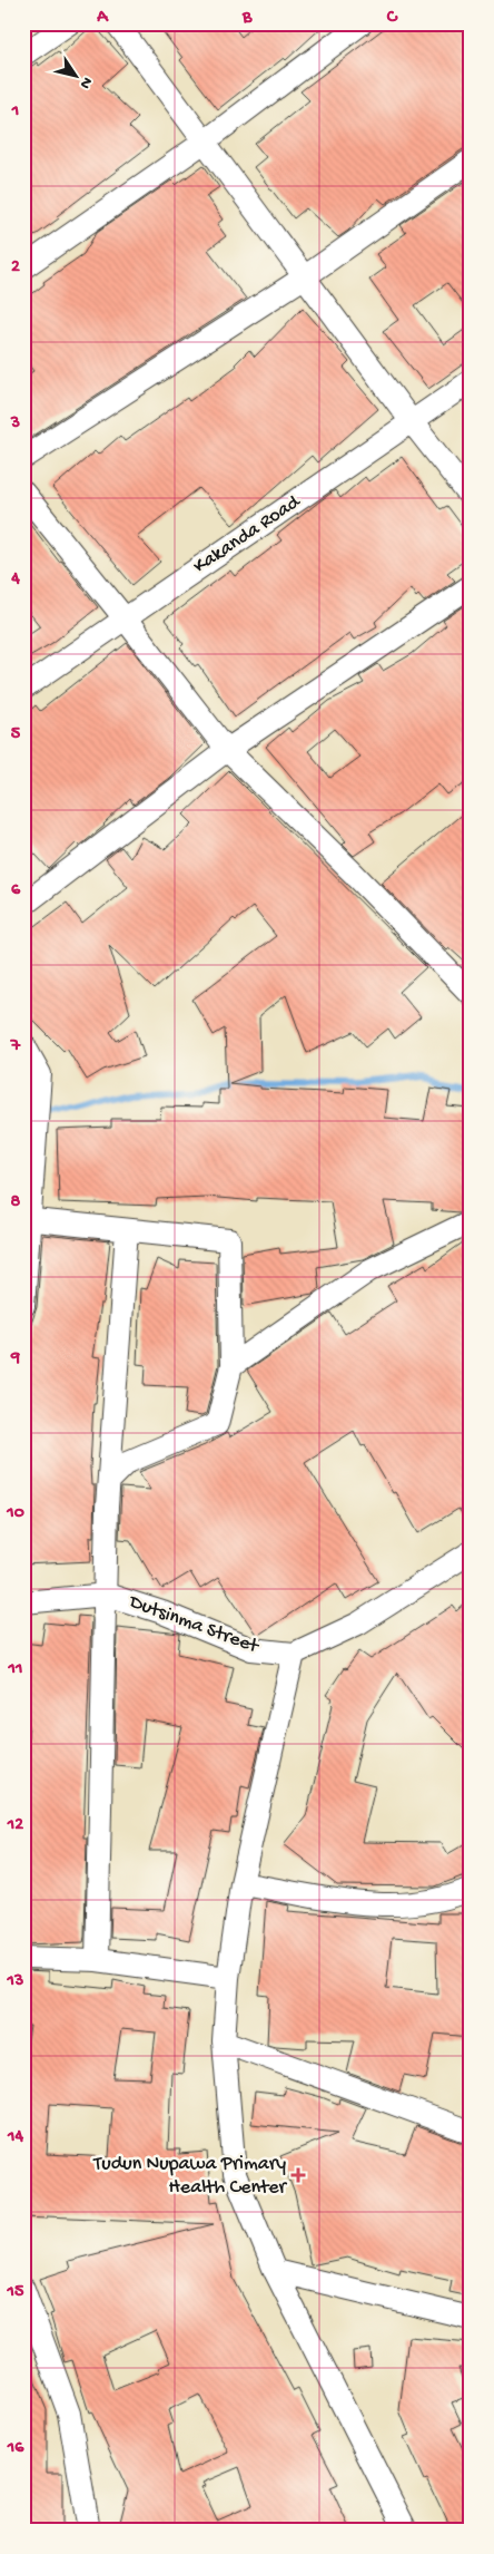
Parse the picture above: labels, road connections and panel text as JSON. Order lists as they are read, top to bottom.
{
  "streets": {
    "street": ["Kakanda Road", "Dutsinma Street"]
  },
  "places": {
    "health": ["Tudun Nupawa Primary Health Center"]
  },
  "north": "bottom right",
  "grid": {
    "columns": ["A", "B", "C"],
    "rows": [
      "1",
      "2",
      "3",
      "4",
      "5",
      "6",
      "7",
      "8",
      "9",
      "10",
      "11",
      "12",
      "13",
      "14",
      "15",
      "16"
    ]
  }
}
